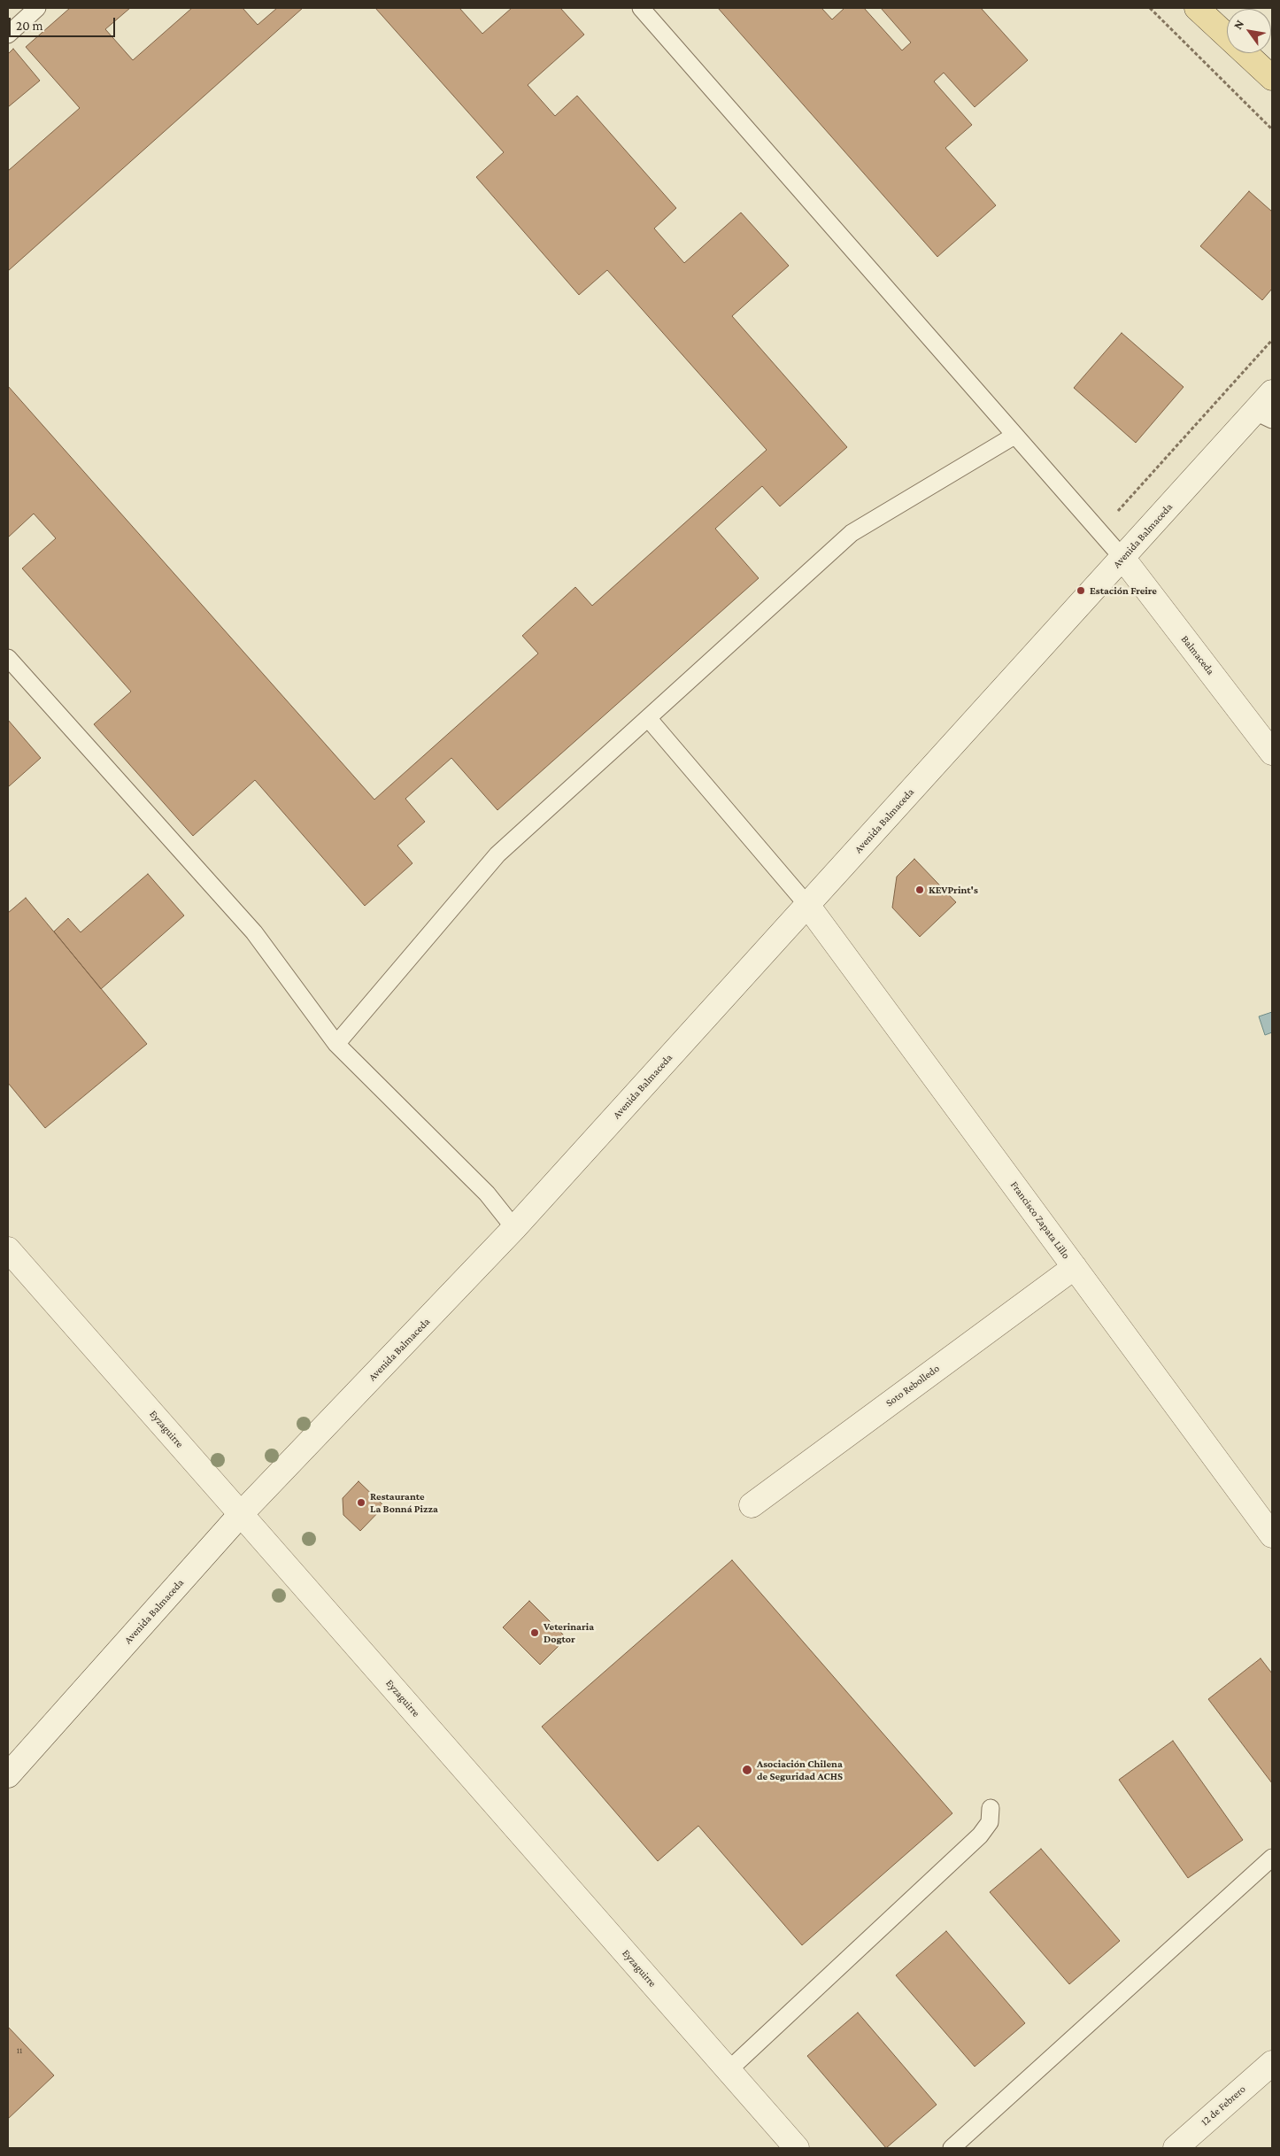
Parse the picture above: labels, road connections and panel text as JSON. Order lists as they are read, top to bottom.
{
  "streets": {
    "street": [
      "Avenida Balmaceda",
      "Balmaceda",
      "Francisco Zapata Lillo",
      "Soto Rebolledo",
      "Eyzaguirre",
      "12 de Febrero"
    ]
  },
  "crossings": [
    ["Avenida Balmaceda", "Balmaceda"],
    ["Avenida Balmaceda", "Francisco Zapata Lillo"],
    ["Avenida Balmaceda", "Eyzaguirre"],
    ["Francisco Zapata Lillo", "Soto Rebolledo"]
  ],
  "places": [
    "Estación Freire",
    "KEVPrint's",
    "Restaurante La Bonná Pizza",
    "Veterinaria Dogtor",
    "Asociación Chilena de Seguridad ACHS"
  ],
  "house_numbers": ["11"],
  "scale_bar": "20 m",
  "north": "top left"
}
